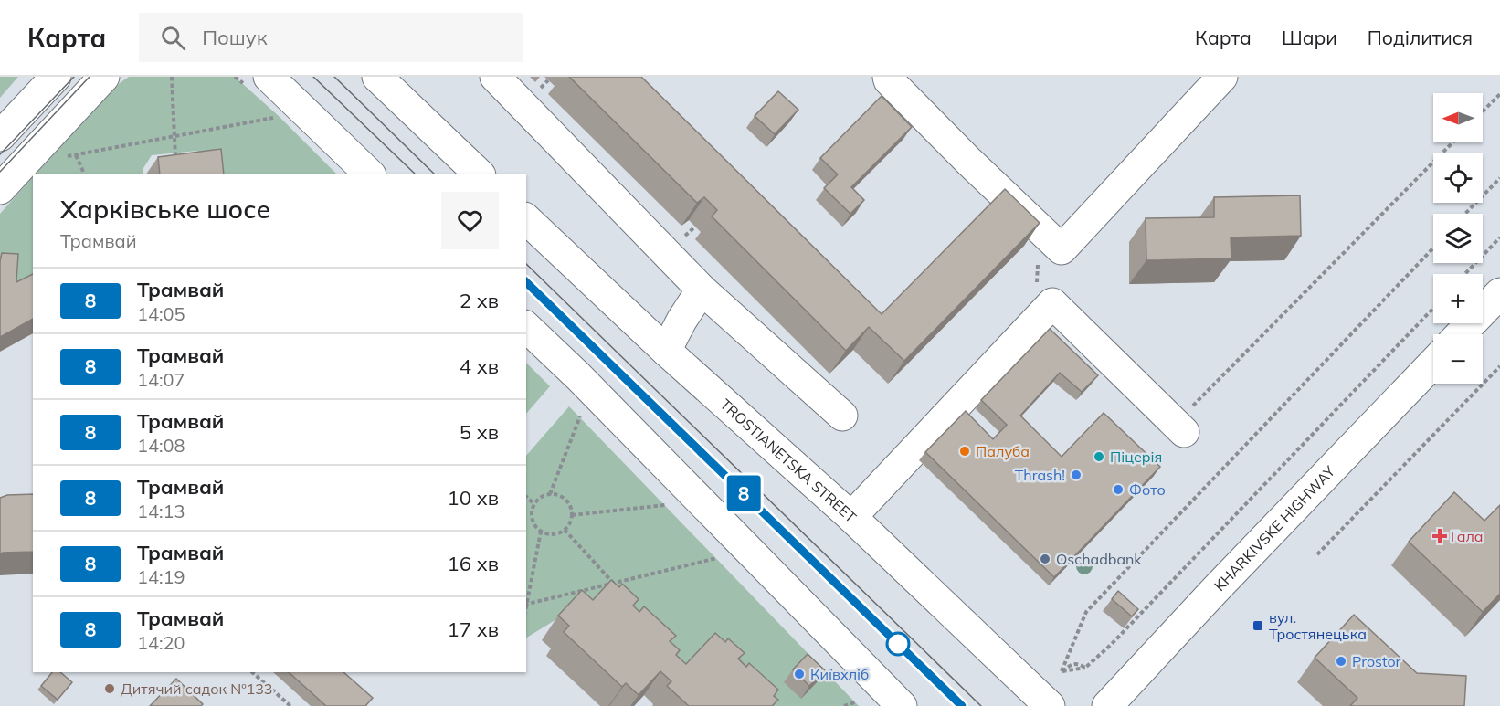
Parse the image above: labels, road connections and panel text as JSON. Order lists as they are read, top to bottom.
{
  "streets": {
    "street": ["TROSTIANETSKA STREET", "KHARKIVSKE HIGHWAY"]
  },
  "places": {
    "other": [
      "Палуба",
      "Піцерія",
      "Thrash!",
      "Фото",
      "Oschadbank",
      "Prostor",
      "Київхліб",
      "Дитячий садок №133"
    ],
    "health": ["Гала"],
    "transit": ["вул. Тростянецька"]
  },
  "lines": ["tram line 8"],
  "north": "left",
  "page": {
    "header": "Карта",
    "search": "Пошук",
    "nav": ["Карта", "Шари", "Поділитися"],
    "on_map": "8",
    "map_buttons": ["+", "−"],
    "heading": ["Харківське шосе", "Трамвай"],
    "list": [
      {
        "mark": "8",
        "name": "Трамвай",
        "note": "14:05",
        "value": "2 хв"
      },
      {
        "mark": "8",
        "name": "Трамвай",
        "note": "14:07",
        "value": "4 хв"
      },
      {
        "mark": "8",
        "name": "Трамвай",
        "note": "14:08",
        "value": "5 хв"
      },
      {
        "mark": "8",
        "name": "Трамвай",
        "note": "14:13",
        "value": "10 хв"
      },
      {
        "mark": "8",
        "name": "Трамвай",
        "note": "14:19",
        "value": "16 хв"
      },
      {
        "mark": "8",
        "name": "Трамвай",
        "note": "14:20",
        "value": "17 хв"
      }
    ]
  }
}
